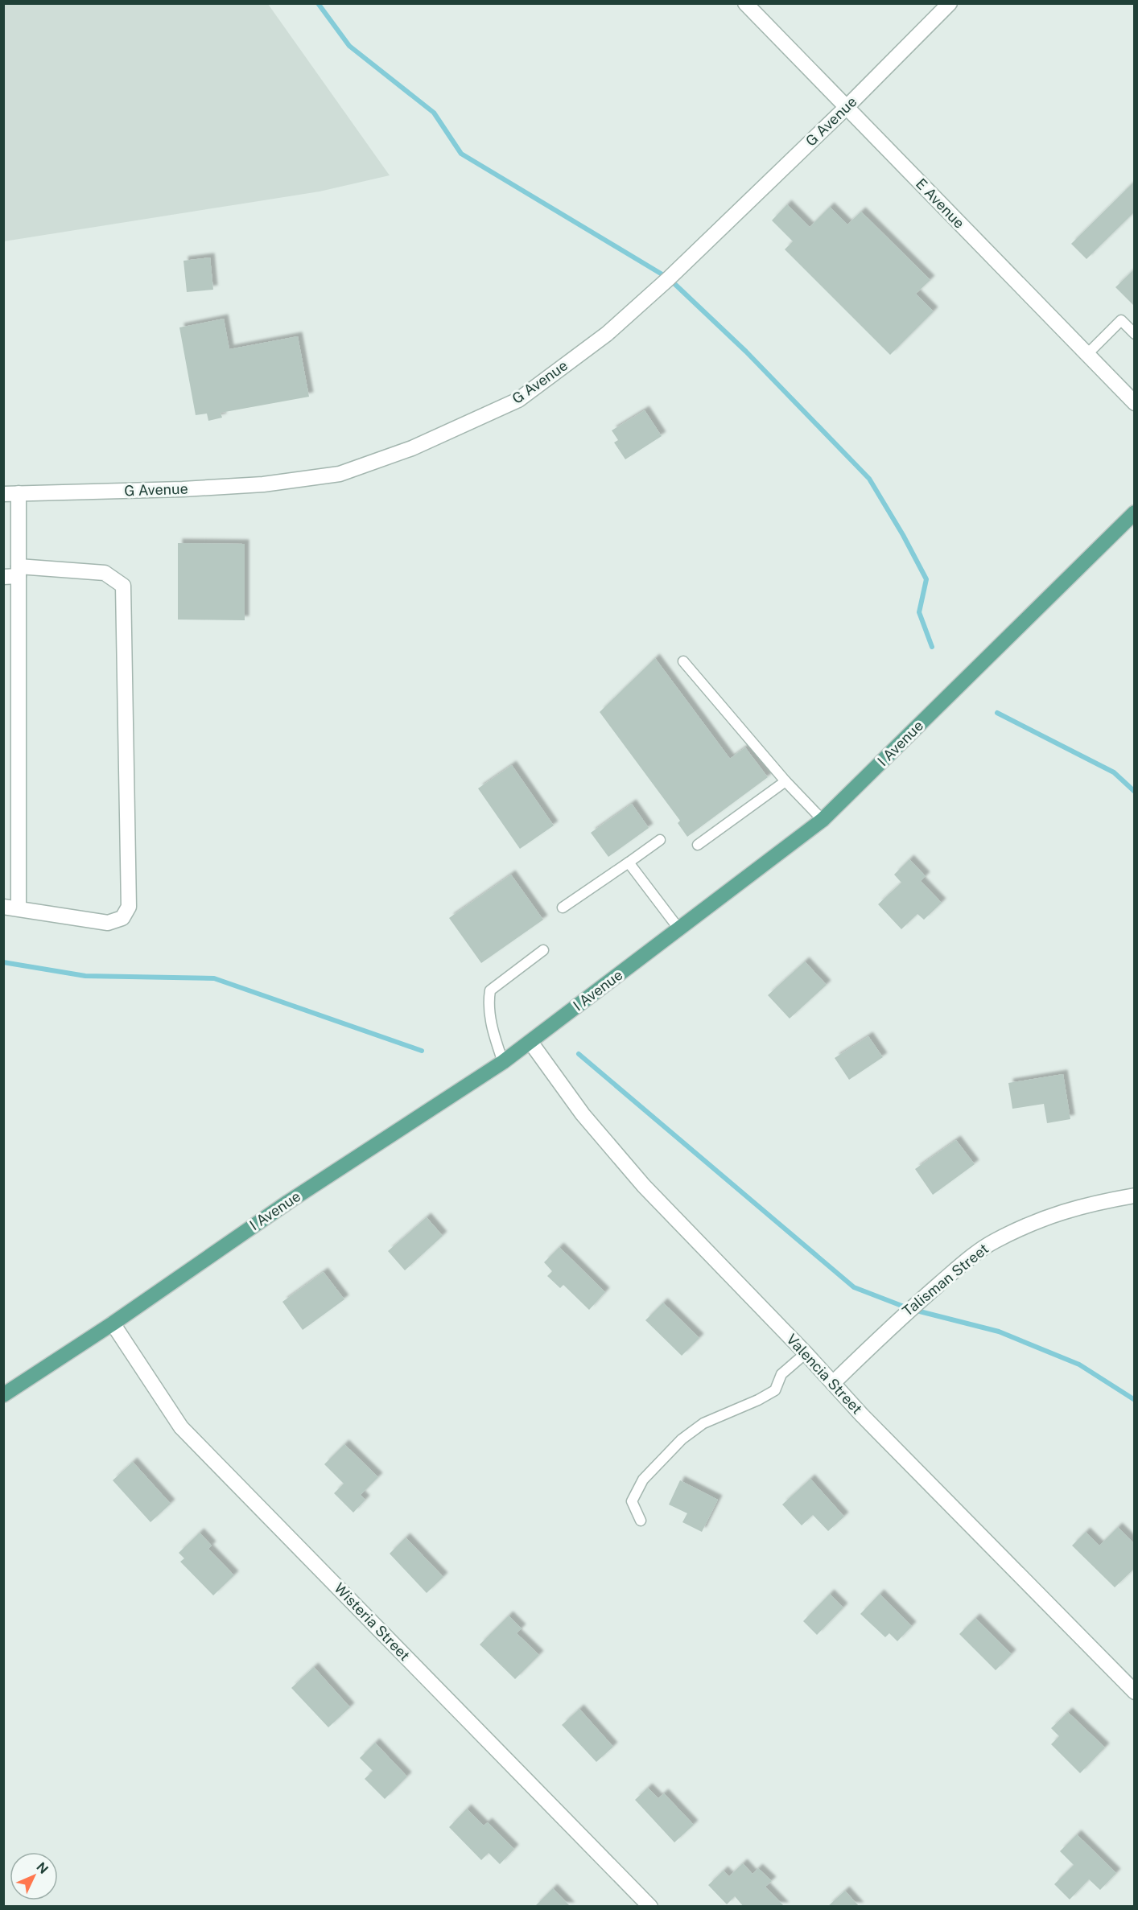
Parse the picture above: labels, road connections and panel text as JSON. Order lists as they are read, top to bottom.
{
  "streets": {
    "main road": ["I Avenue"],
    "street": [
      "G Avenue",
      "E Avenue",
      "Talisman Street",
      "Valencia Street",
      "Wisteria Street"
    ]
  },
  "crossings": [
    ["G Avenue", "E Avenue"],
    ["I Avenue", "Valencia Street"],
    ["I Avenue", "Wisteria Street"],
    ["Talisman Street", "Valencia Street"]
  ],
  "north": "top right"
}
